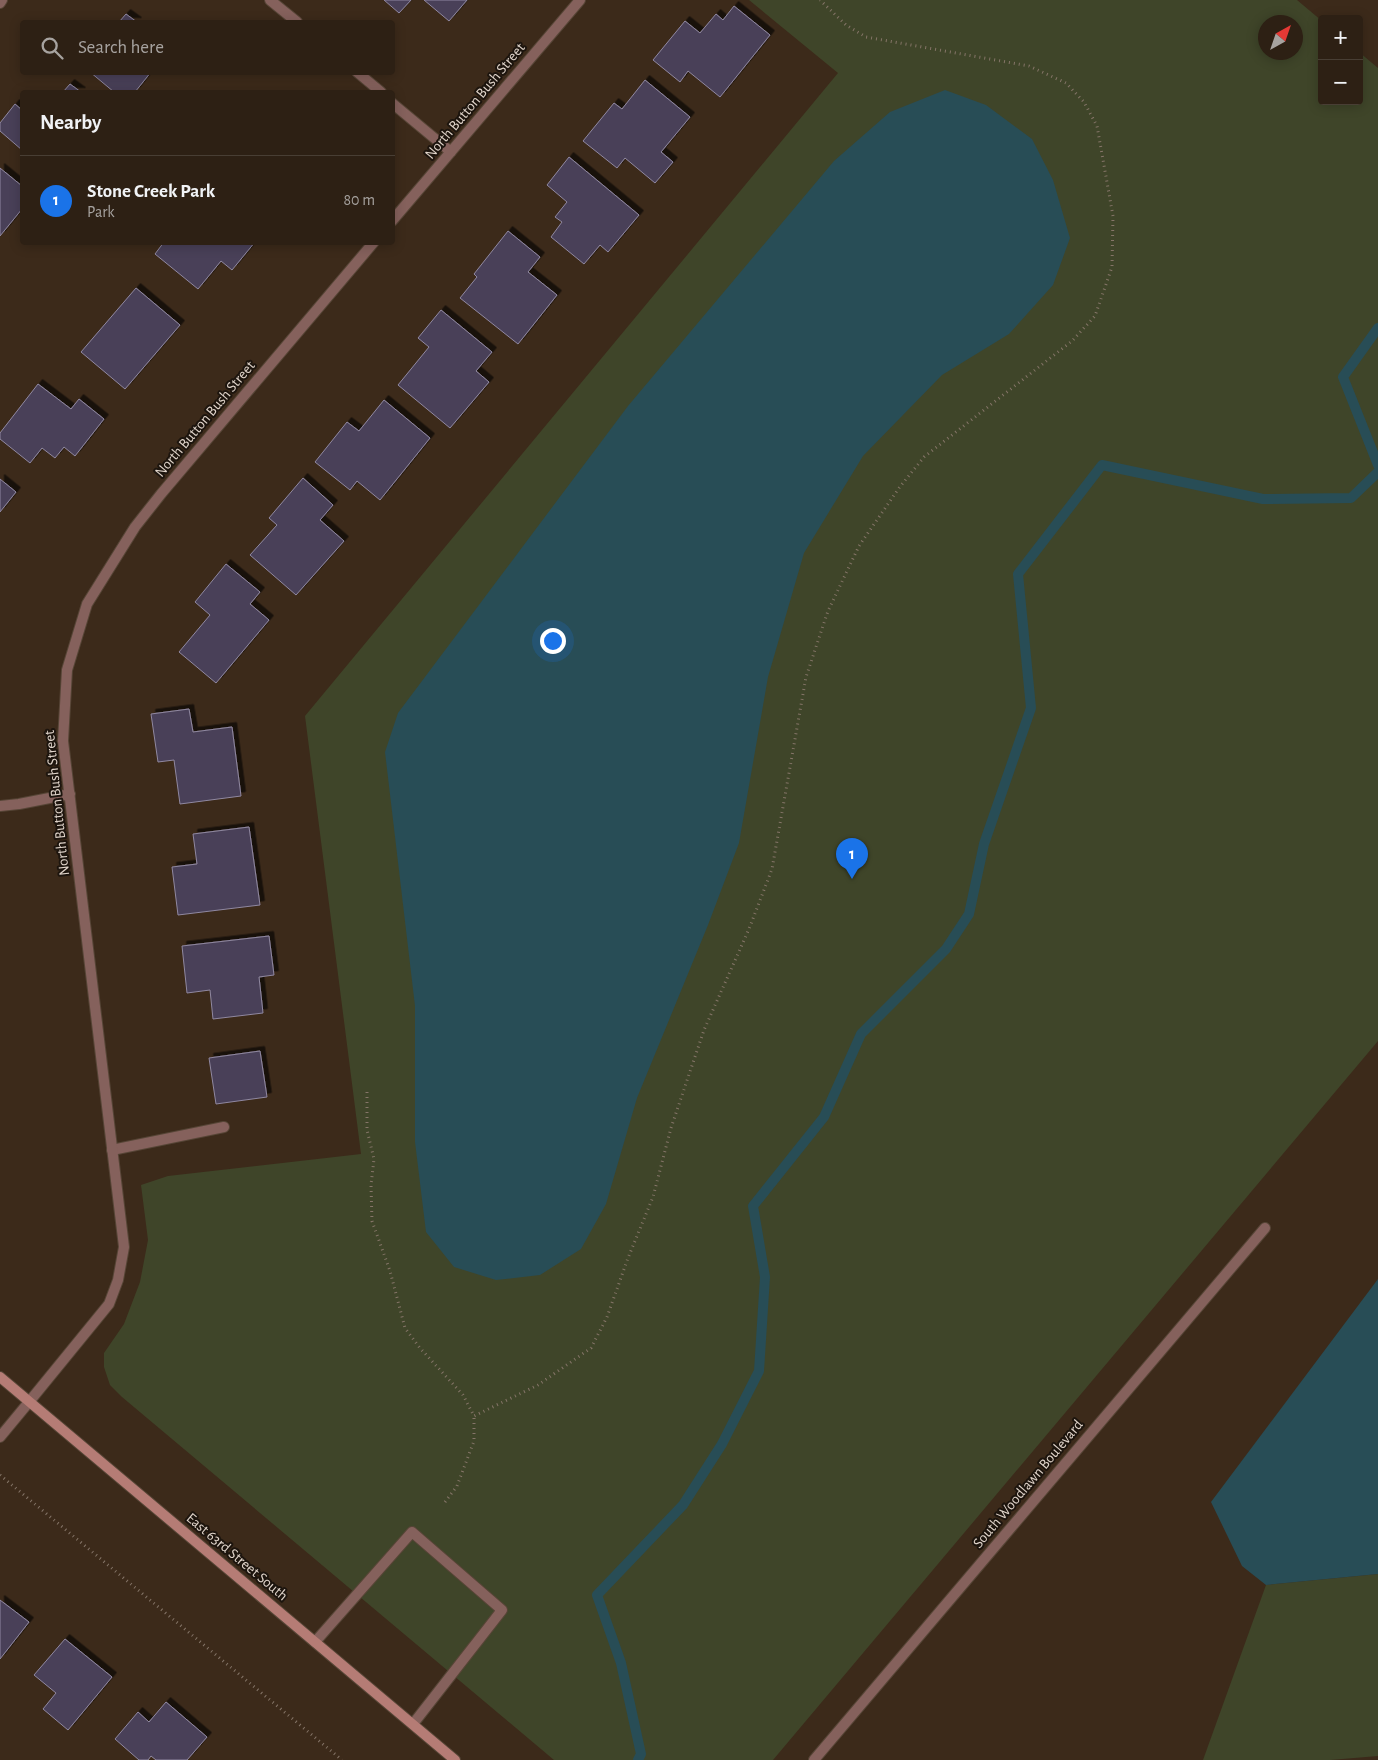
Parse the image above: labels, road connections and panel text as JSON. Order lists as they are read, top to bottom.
{
  "streets": {
    "main road": ["East 63rd Street South"],
    "street": ["North Button Bush Street", "South Woodlawn Boulevard"]
  },
  "crossings": [
    ["North Button Bush Street", "East 63rd Street South"]
  ],
  "north": "top right",
  "page": {
    "map_buttons": ["+", "−"],
    "search": "Search here",
    "heading": "Nearby",
    "list": [
      {
        "mark": "1",
        "name": "Stone Creek Park",
        "note": "Park",
        "value": "80 m"
      }
    ],
    "pins": "1"
  }
}
